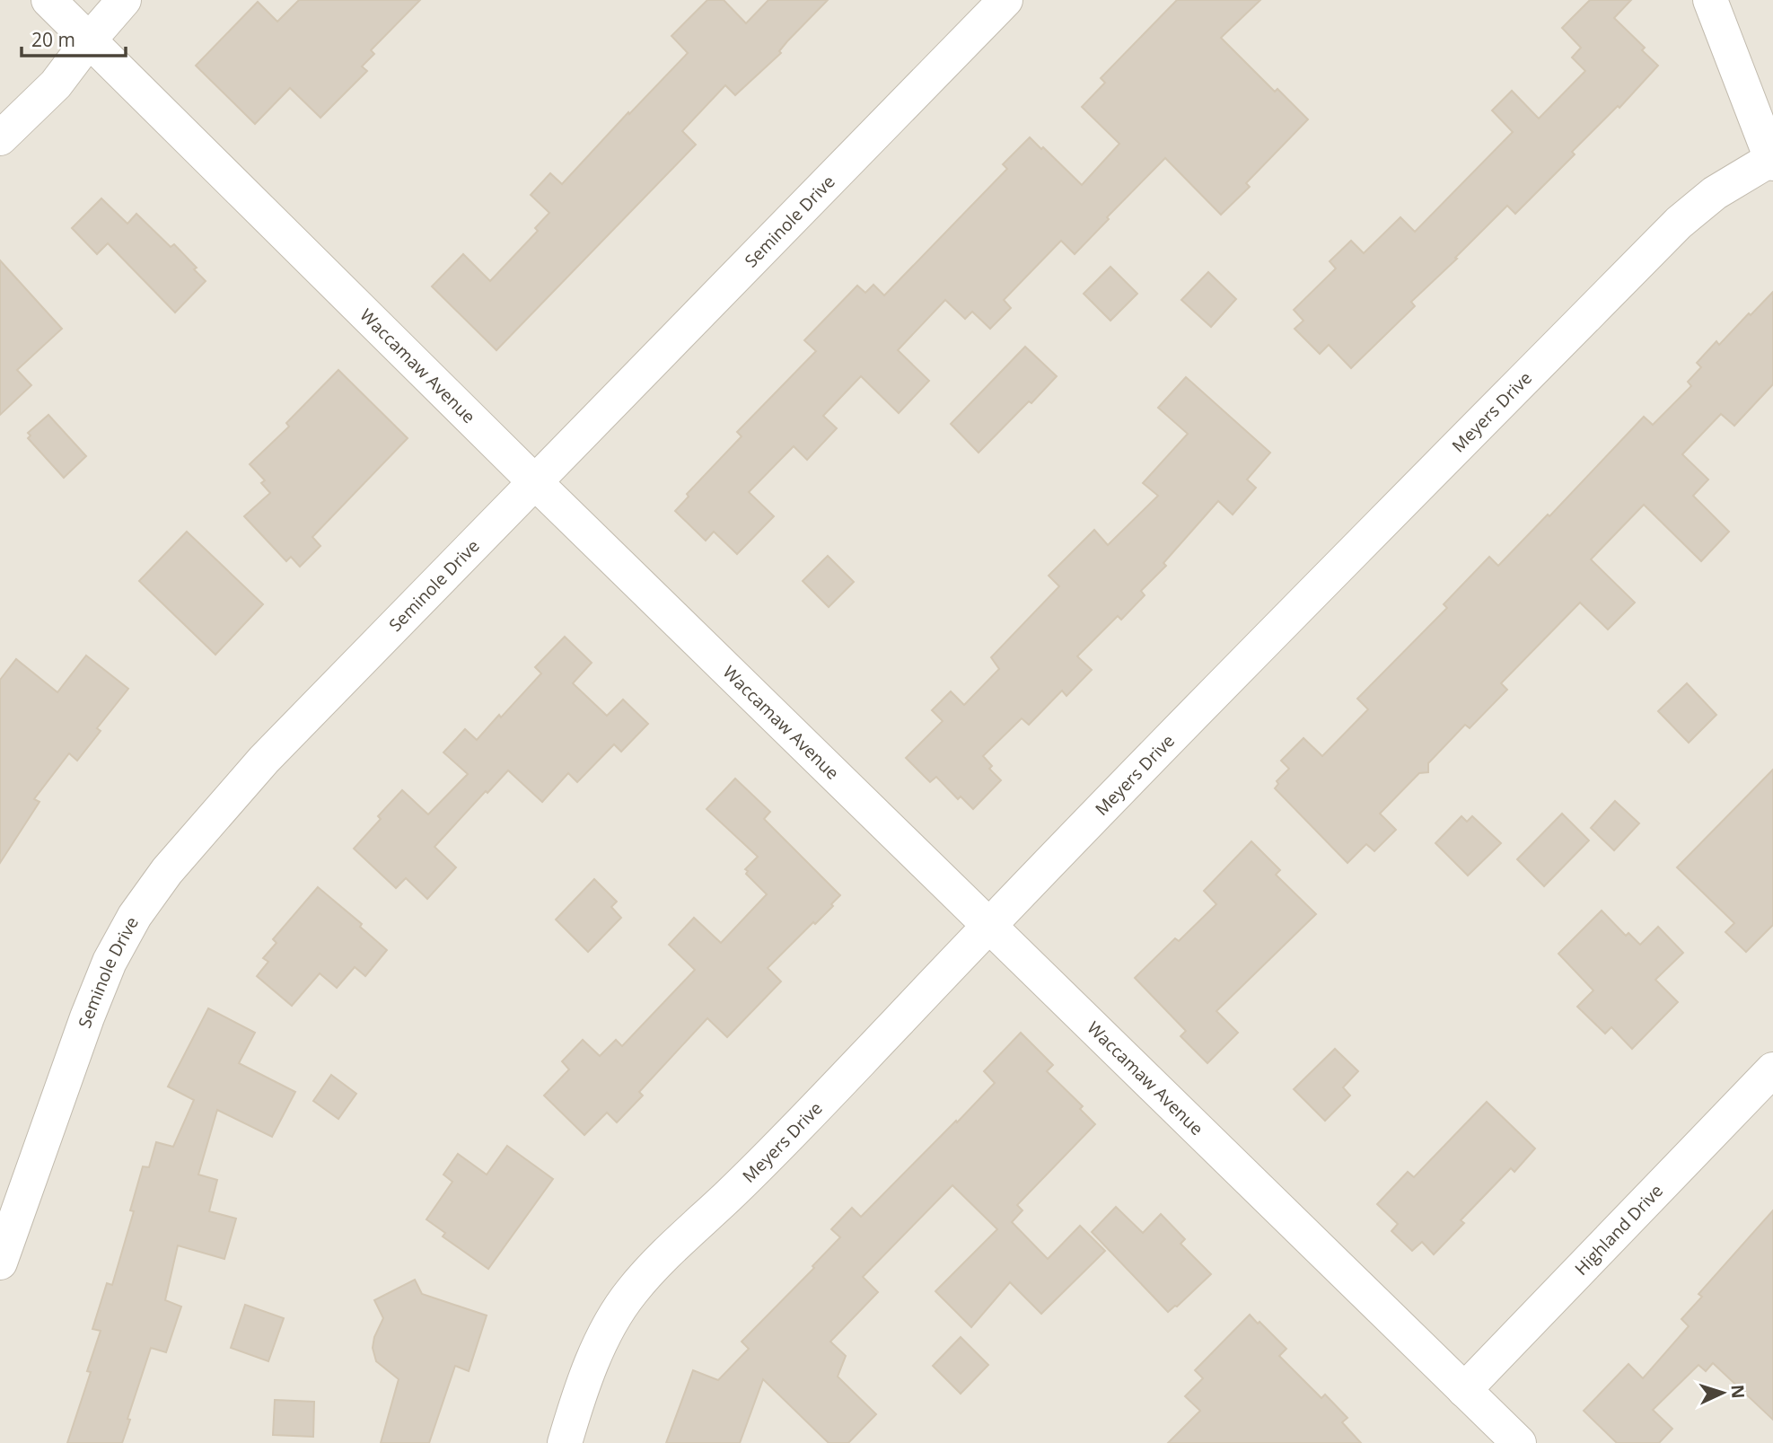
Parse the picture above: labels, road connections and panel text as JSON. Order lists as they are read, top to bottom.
{
  "streets": {
    "street": [
      "Seminole Drive",
      "Waccamaw Avenue",
      "Meyers Drive",
      "Highland Drive"
    ]
  },
  "crossings": [
    ["Seminole Drive", "Waccamaw Avenue"],
    ["Waccamaw Avenue", "Meyers Drive"],
    ["Waccamaw Avenue", "Highland Drive"]
  ],
  "scale_bar": "20 m",
  "north": "right"
}
